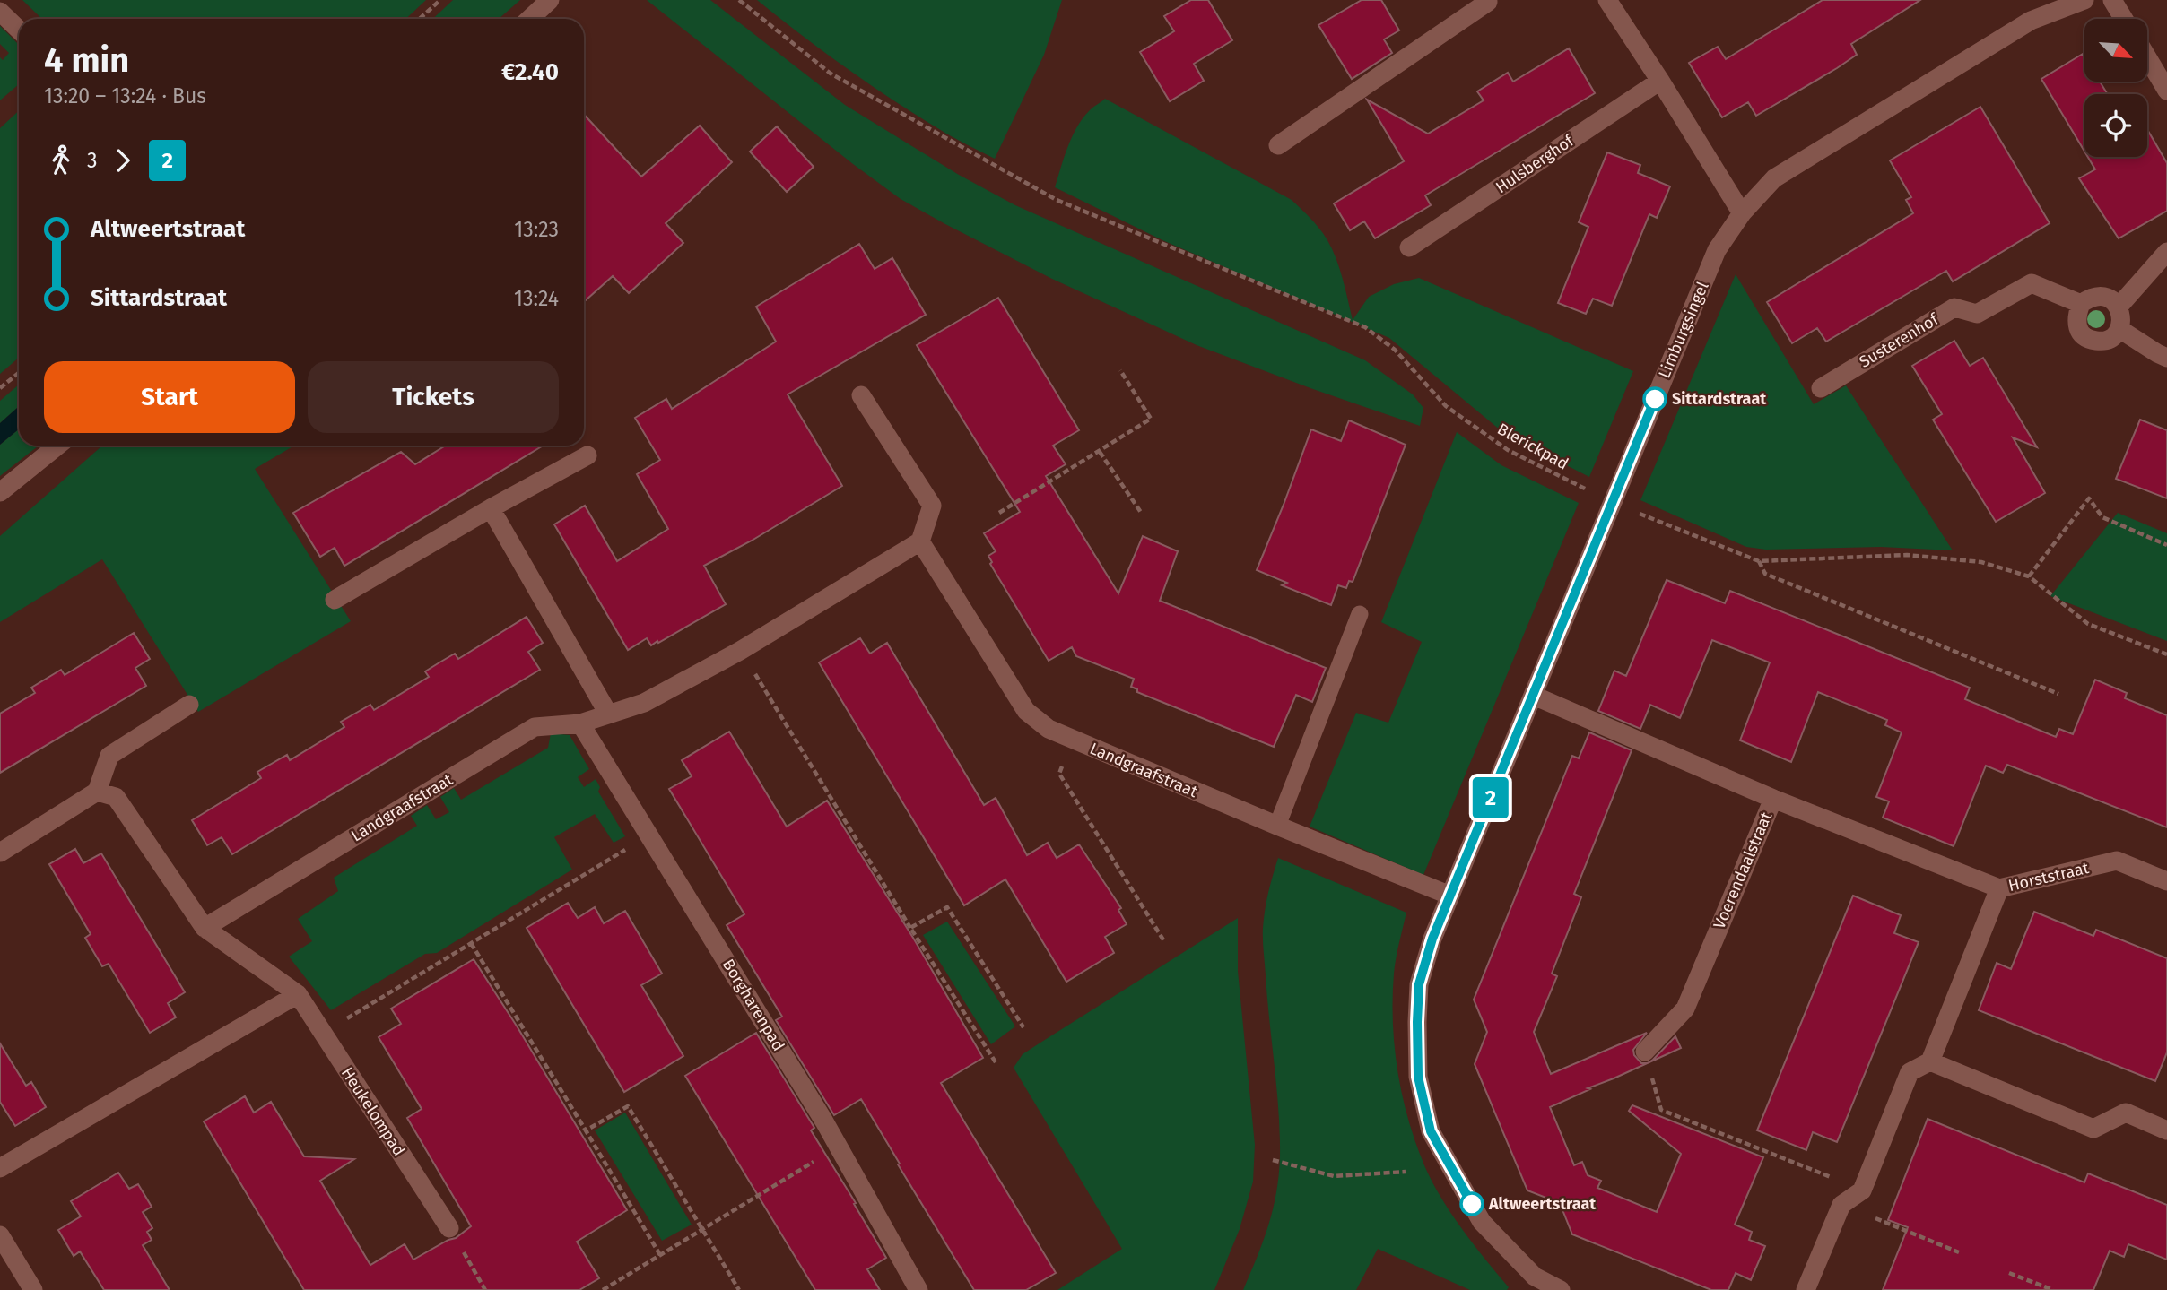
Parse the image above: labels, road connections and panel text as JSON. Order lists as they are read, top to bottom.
{
  "streets": {
    "street": [
      "Hulsberghof",
      "Limburgsingel",
      "Susterenhof",
      "Landgraafstraat",
      "Voerendaalstraat",
      "Horststraat",
      "Borgharenpad",
      "Heukelompad"
    ],
    "path": ["Blerickpad"]
  },
  "crossings": [
    ["Limburgsingel", "Blerickpad"],
    ["Limburgsingel", "Landgraafstraat"],
    ["Landgraafstraat", "Borgharenpad"],
    ["Voerendaalstraat", "Horststraat"]
  ],
  "places": ["Sittardstraat", "Altweertstraat"],
  "lines": ["bus line 2"],
  "north": "bottom right",
  "page": {
    "on_map": "2",
    "heading": ["4 min", "13:20 – 13:24 · Bus", "€2.40"],
    "legs": ["3", "2"],
    "list": [
      {
        "name": "Altweertstraat",
        "value": "13:23"
      },
      {
        "name": "Sittardstraat",
        "value": "13:24"
      }
    ],
    "buttons": ["Start", "Tickets"]
  }
}
